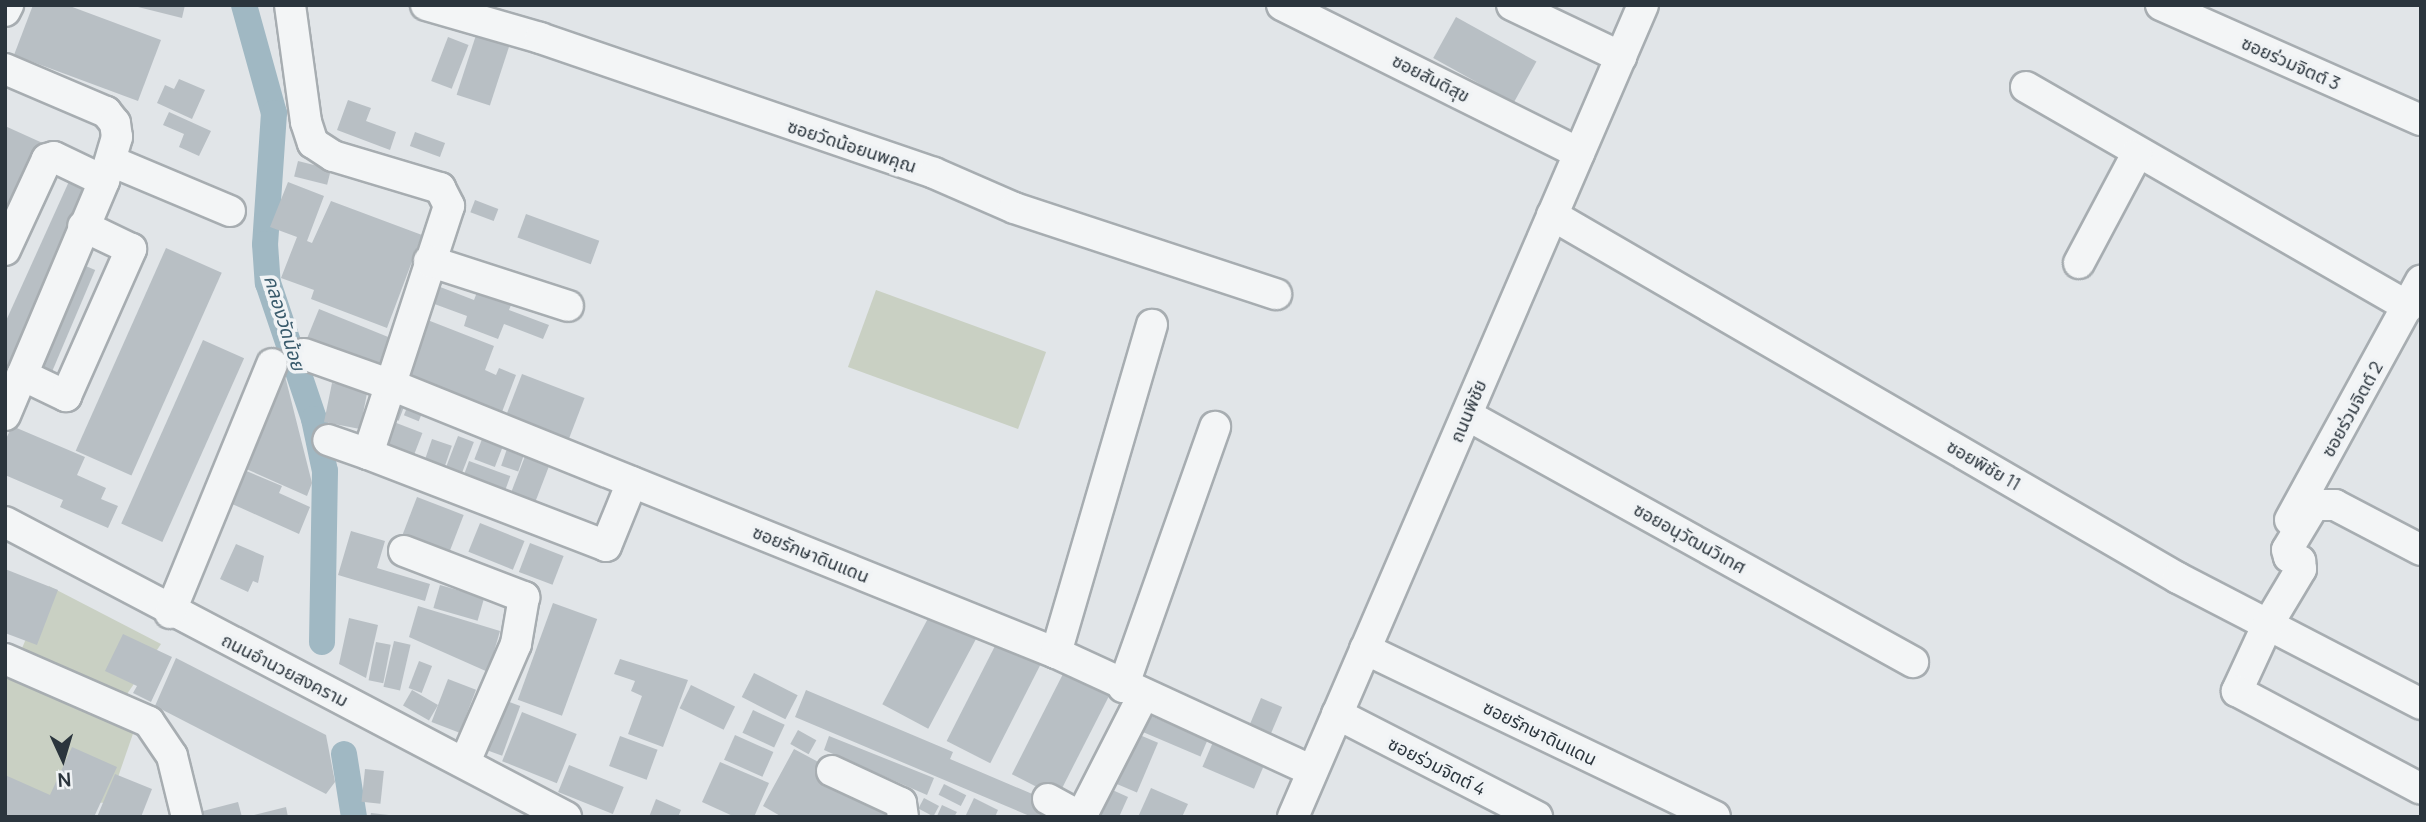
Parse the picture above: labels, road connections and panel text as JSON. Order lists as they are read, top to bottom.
{
  "streets": {
    "street": [
      "ซอยร่วมจิตต์ 3",
      "ซอยสันติสุข",
      "ซอยวัดน้อยนพคุณ",
      "ซอยร่วมจิตต์ 2",
      "ถนนพิชัย",
      "ซอยพิชัย 11",
      "ซอยอนุวัฒนวิเทศ",
      "ซอยรักษาดินแดน",
      "ถนนอำนวยสงคราม",
      "ซอยร่วมจิตต์ 4"
    ]
  },
  "crossings": [
    ["ซอยสันติสุข", "ถนนพิชัย"],
    ["ถนนพิชัย", "ซอยพิชัย 11"],
    ["ถนนพิชัย", "ซอยอนุวัฒนวิเทศ"],
    ["ถนนพิชัย", "ซอยรักษาดินแดน"],
    ["ถนนพิชัย", "ซอยร่วมจิตต์ 4"]
  ],
  "water": ["คลองวัดน้อย"],
  "north": "bottom"
}
